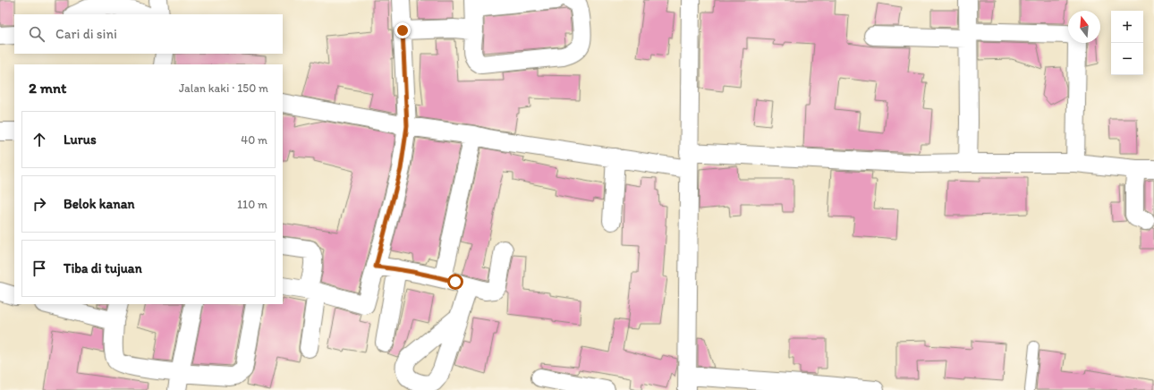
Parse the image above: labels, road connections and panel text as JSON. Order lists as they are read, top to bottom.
{
  "north": "top",
  "page": {
    "map_buttons": ["+", "−"],
    "search": "Cari di sini",
    "heading": ["2 mnt", "Jalan kaki · 150 m"],
    "list": [
      ["Lurus", "40 m"],
      ["Belok kanan", "110 m"],
      "Tiba di tujuan"
    ]
  }
}
